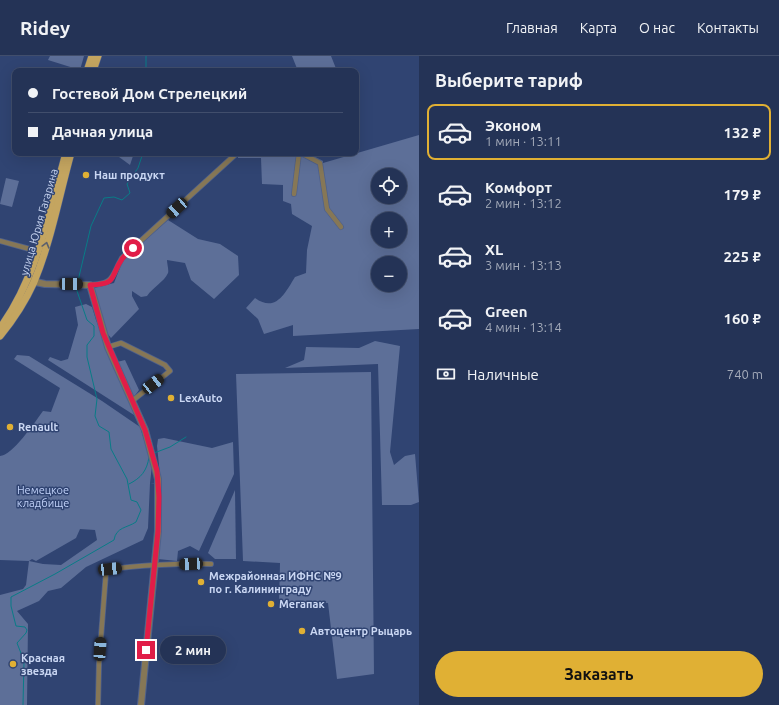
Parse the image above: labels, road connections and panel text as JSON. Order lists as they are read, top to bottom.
{
  "streets": {
    "main road": ["улица Юрия Гагарина"]
  },
  "parks": ["Немецкое кладбище"],
  "places": [
    "Наш продукт",
    "LexAuto",
    "Renault",
    "Межрайонная ИФНС №9 по г. Калининграду",
    "Мегапак",
    "Автоцентр Рыцарь",
    "Красная звезда"
  ],
  "page": {
    "header": "Ridey",
    "nav": [
      "Главная",
      "Карта",
      "О нас",
      "Контакты"
    ],
    "heading": "Выберите тариф",
    "banner": ["Гостевой Дом Стрелецкий", "Дачная улица"],
    "list": [
      {
        "name": "Эконом",
        "note": "1 мин · 13:11",
        "value": "132 ₽"
      },
      {
        "name": "Комфорт",
        "note": "2 мин · 13:12",
        "value": "179 ₽"
      },
      {
        "name": "XL",
        "note": "3 мин · 13:13",
        "value": "225 ₽"
      },
      {
        "name": "Green",
        "note": "4 мин · 13:14",
        "value": "160 ₽"
      }
    ],
    "map_buttons": ["+", "−"],
    "pay": ["Наличные", "740 m"],
    "bubble": "2 мин",
    "buttons": "Заказать"
  }
}
